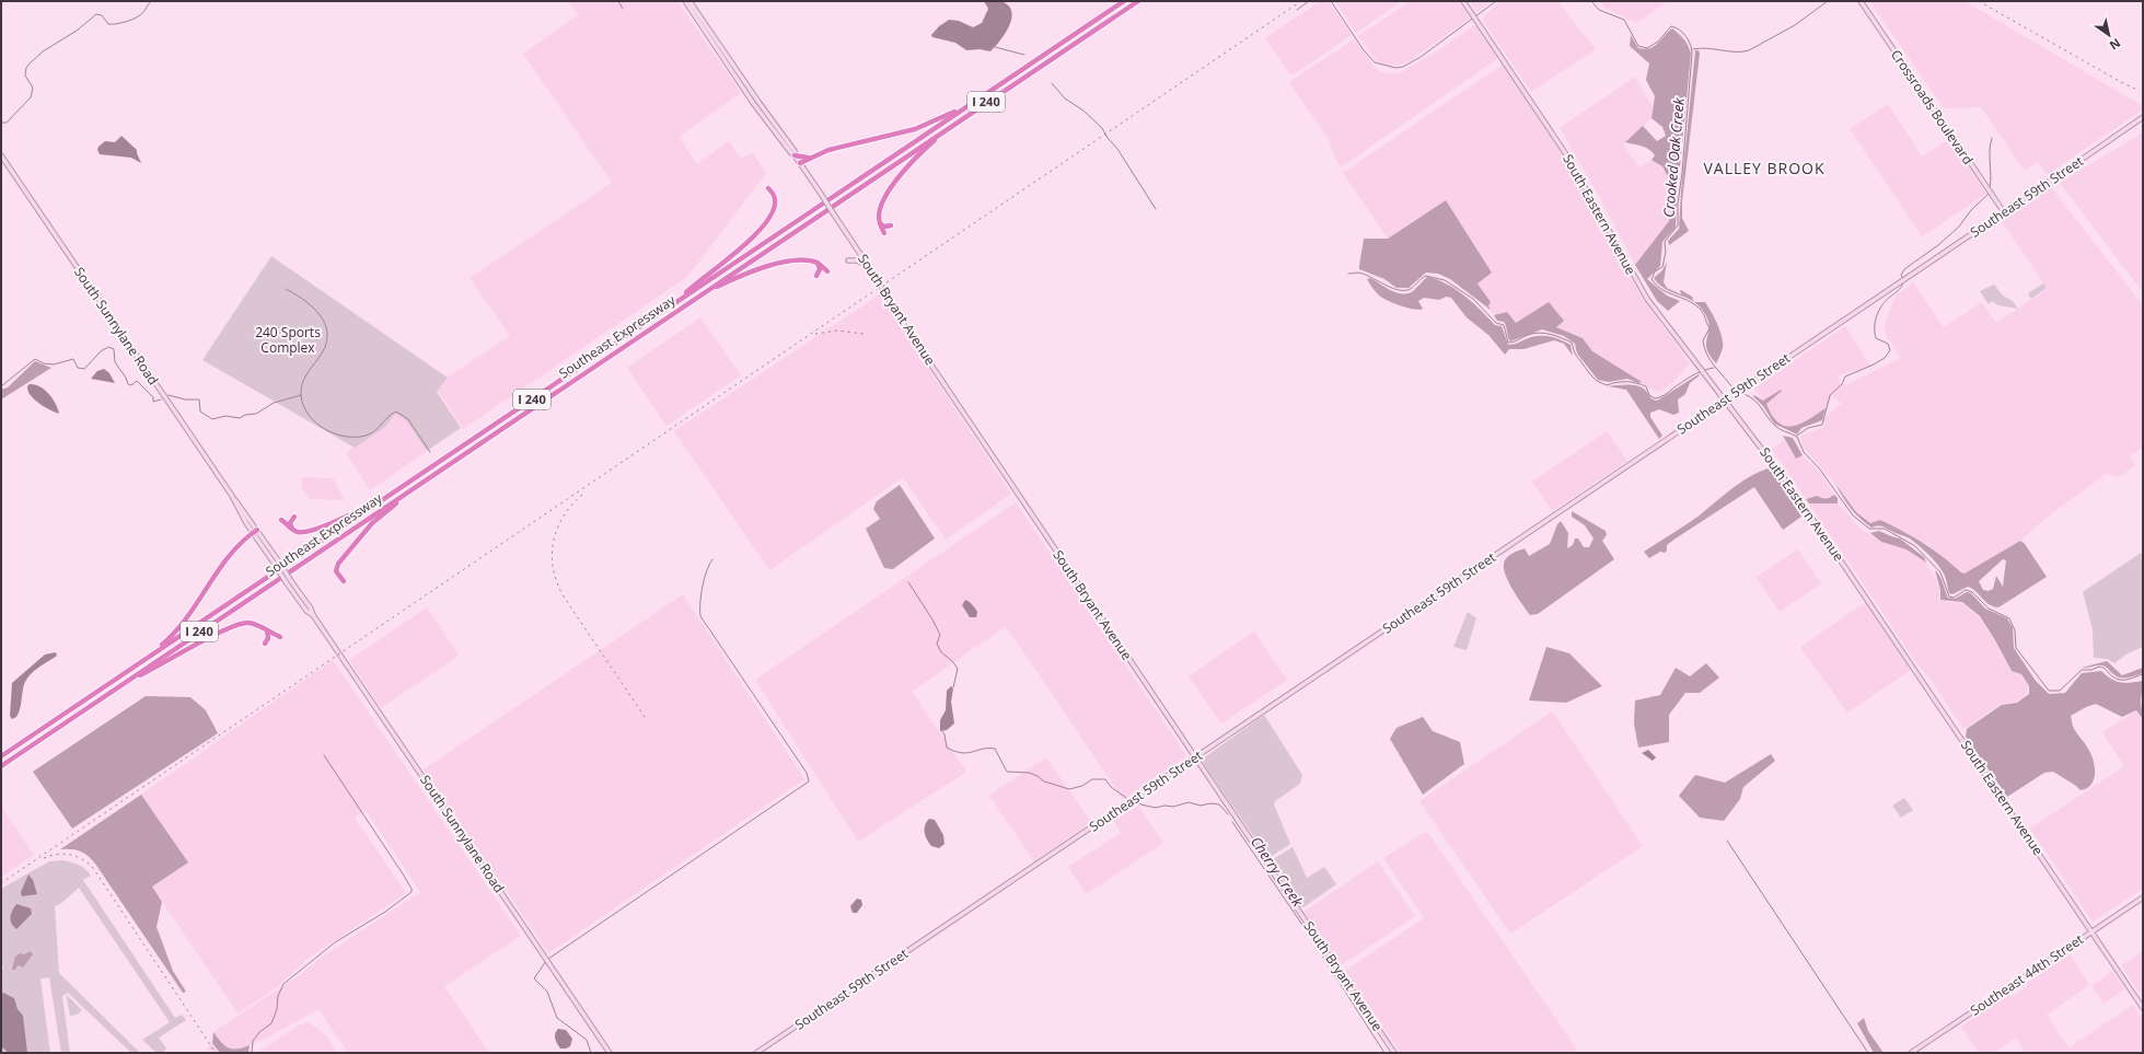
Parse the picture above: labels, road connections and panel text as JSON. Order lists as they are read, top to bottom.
{
  "streets": {
    "highway": ["I 240", "Southeast Expressway"],
    "main road": [
      "Crossroads Boulevard",
      "Southeast 59th Street",
      "South Eastern Avenue",
      "South Bryant Avenue",
      "South Sunnylane Road",
      "Southeast 44th Street"
    ]
  },
  "crossings": [
    ["Crossroads Boulevard", "Southeast 59th Street"],
    ["Southeast 59th Street", "South Eastern Avenue"],
    ["Southeast 59th Street", "South Bryant Avenue"],
    ["South Eastern Avenue", "Southeast 44th Street"]
  ],
  "districts": ["VALLEY BROOK"],
  "water": ["Crooked Oak Creek", "Cherry Creek"],
  "parks": ["240 Sports Complex"],
  "north": "bottom right"
}
